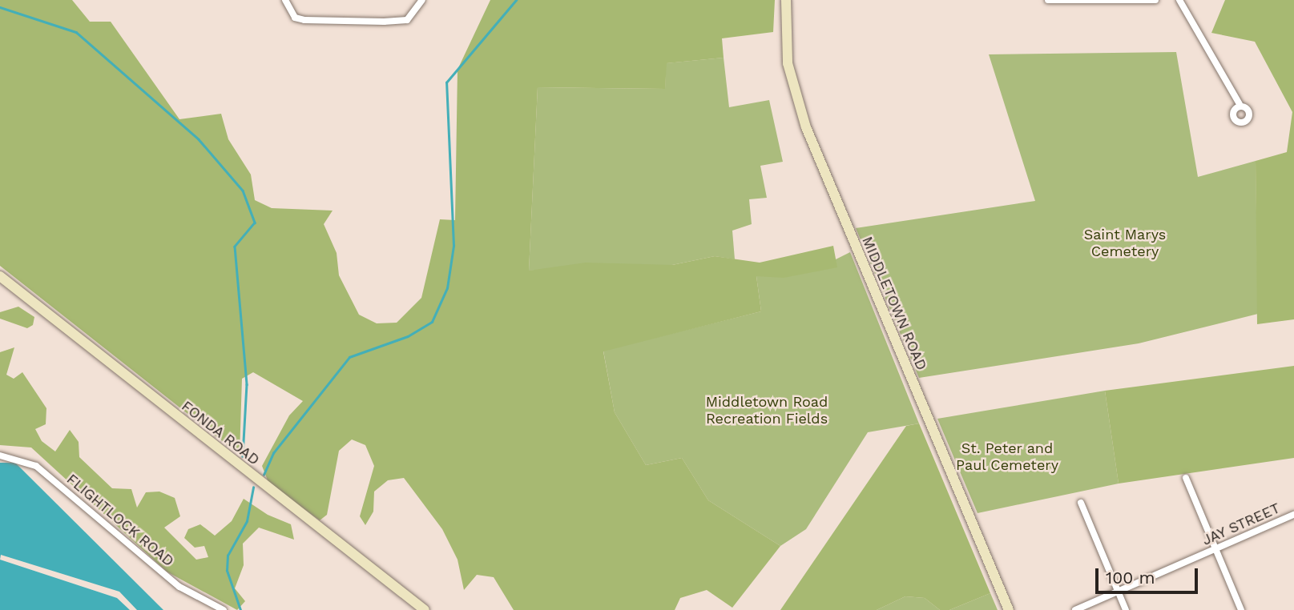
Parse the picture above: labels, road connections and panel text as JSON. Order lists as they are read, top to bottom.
{
  "streets": {
    "street": [
      "MIDDLETOWN ROAD",
      "FONDA ROAD",
      "FLIGHTLOCK ROAD",
      "JAY STREET"
    ]
  },
  "parks": ["Saint Marys Cemetery", "Middletown Road Recreation Fields", "St. Peter and Paul Cemetery"],
  "scale_bar": "100 m"
}
